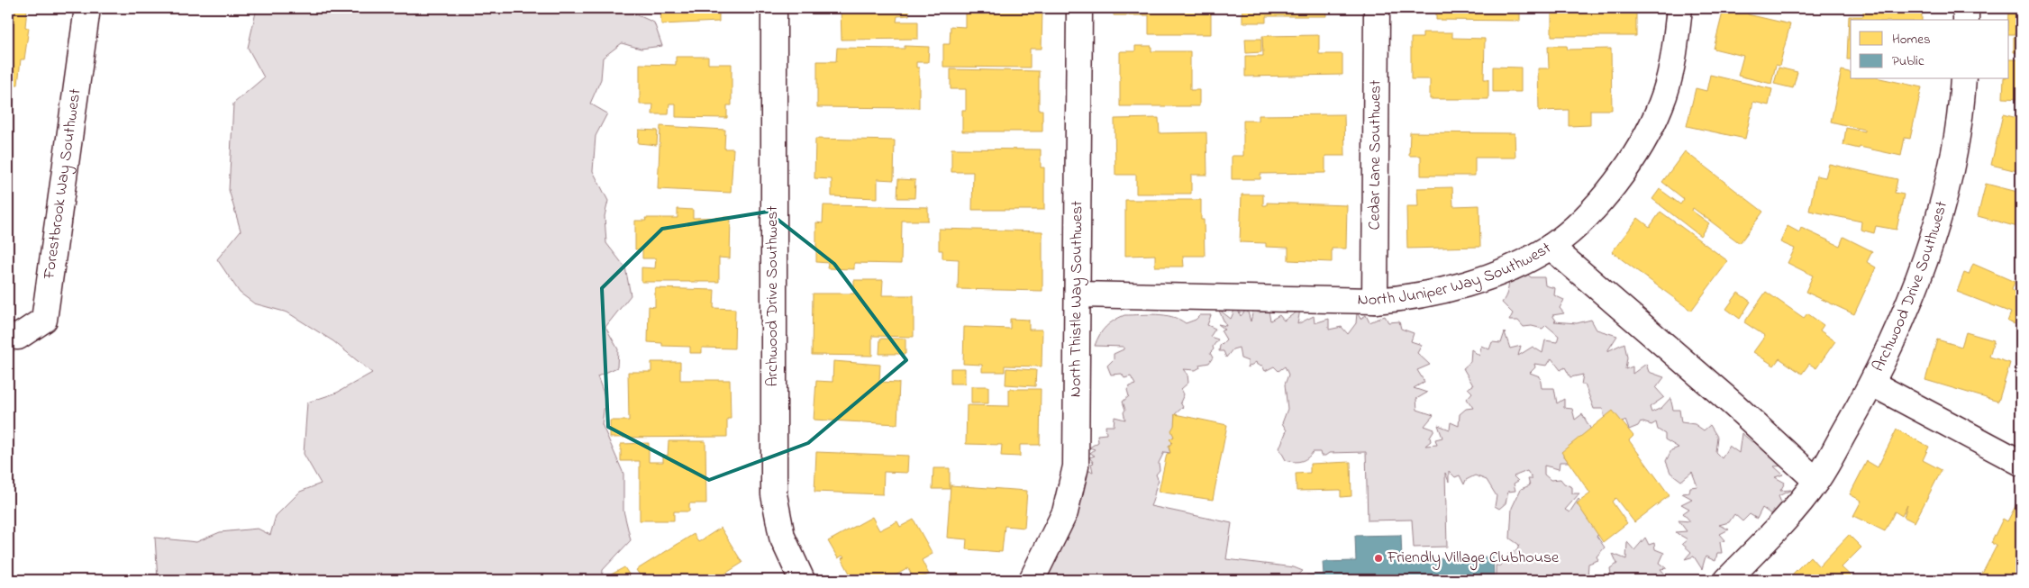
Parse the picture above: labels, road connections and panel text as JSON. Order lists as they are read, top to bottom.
{
  "streets": {
    "street": [
      "Cedar Lane Southwest",
      "Forestbrook Way Southwest",
      "North Juniper Way Southwest",
      "Archwood Drive Southwest",
      "North Thistle Way Southwest"
    ]
  },
  "crossings": [
    ["Cedar Lane Southwest", "North Juniper Way Southwest"],
    ["North Juniper Way Southwest", "North Thistle Way Southwest"]
  ],
  "places": ["Friendly Village Clubhouse"],
  "legend": ["Homes", "Public"]
}
